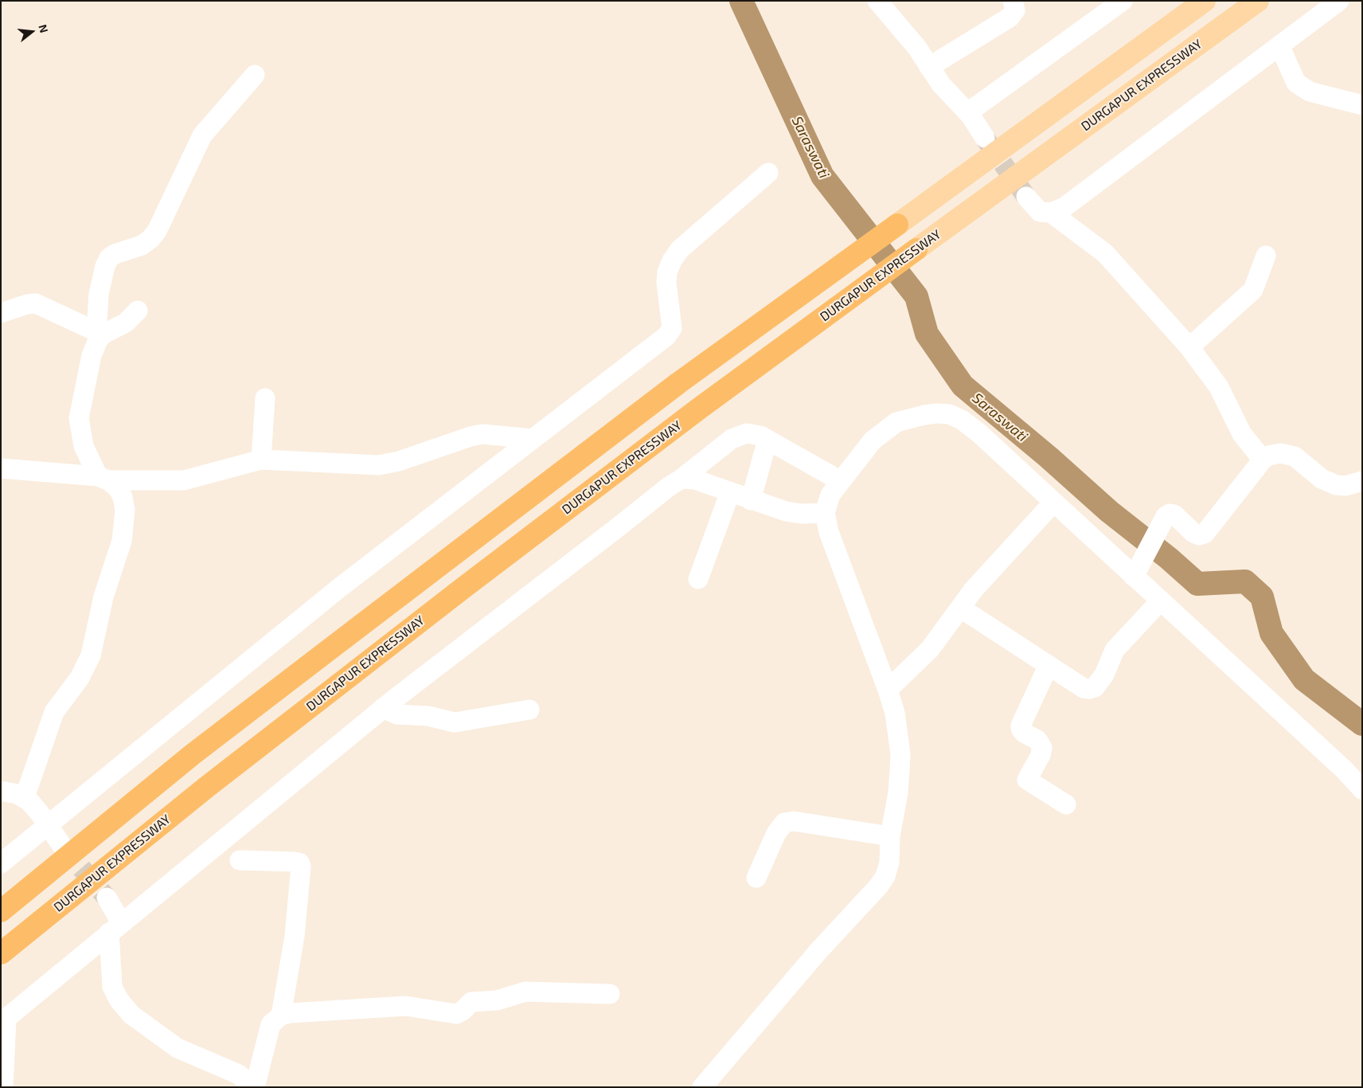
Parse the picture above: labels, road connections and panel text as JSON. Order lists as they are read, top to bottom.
{
  "streets": {
    "highway": ["DURGAPUR EXPRESSWAY"]
  },
  "water": ["Saraswati"],
  "north": "right"
}
